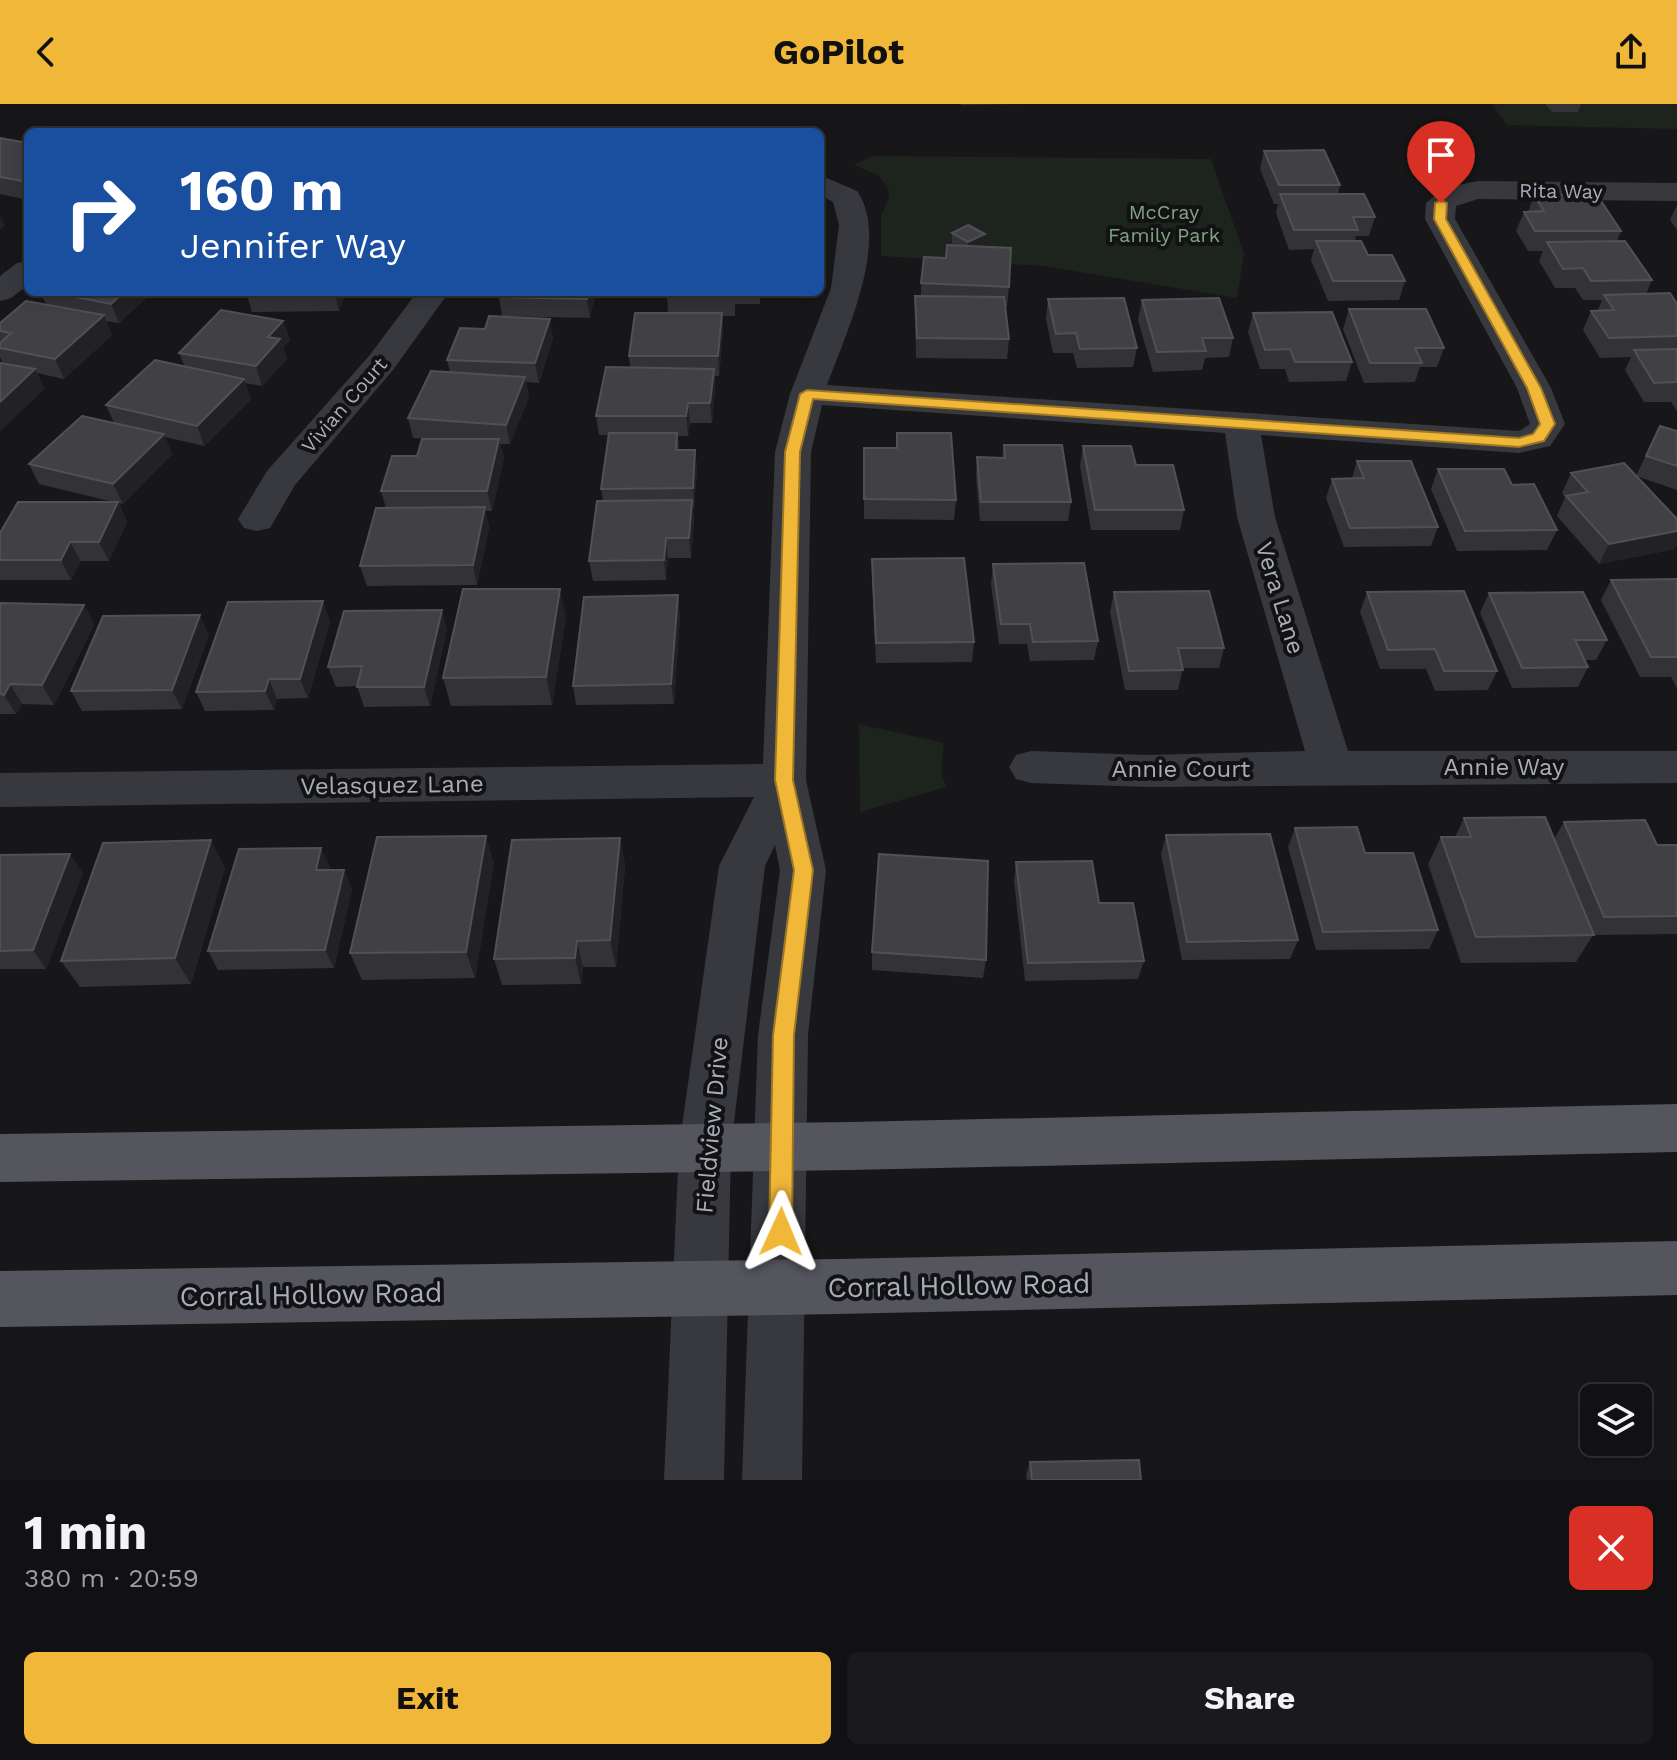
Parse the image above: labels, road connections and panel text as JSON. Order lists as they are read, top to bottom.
{
  "streets": {
    "main road": ["Corral Hollow Road"],
    "street": [
      "Rita Way",
      "Vivian Court",
      "Vera Lane",
      "Annie Way",
      "Annie Court",
      "Velasquez Lane",
      "Fieldview Drive"
    ]
  },
  "crossings": [
    ["Rita Way", "Vera Lane"],
    ["Vera Lane", "Annie Way"],
    ["Vera Lane", "Annie Court"],
    ["Annie Way", "Annie Court"],
    ["Velasquez Lane", "Fieldview Drive"],
    ["Fieldview Drive", "Corral Hollow Road"]
  ],
  "parks": ["McCray Family Park"],
  "page": {
    "header": "GoPilot",
    "turn": ["160 m", "Jennifer Way"],
    "heading": ["1 min", "380 m · 20:59"],
    "buttons": ["Exit", "Share"]
  }
}
